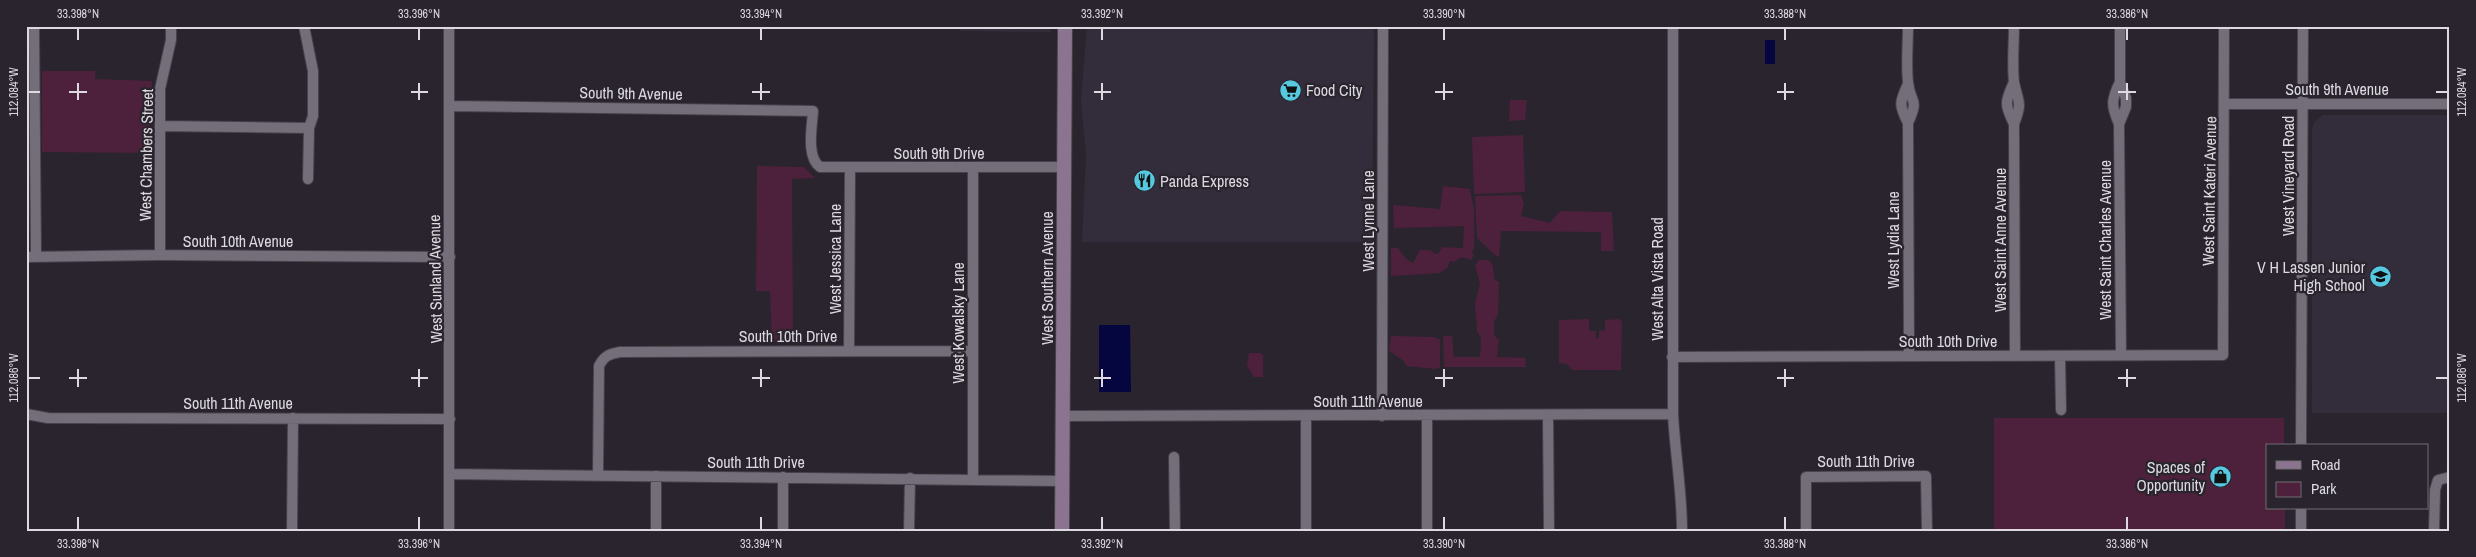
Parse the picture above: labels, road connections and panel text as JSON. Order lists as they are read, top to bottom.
{
  "streets": {
    "main road": ["West Southern Avenue"],
    "street": [
      "South 9th Avenue",
      "South 9th Drive",
      "West Chambers Street",
      "West Vineyard Road",
      "West Saint Kateri Avenue",
      "West Lynne Lane",
      "West Lydia Lane",
      "West Saint Anne Avenue",
      "West Saint Charles Avenue",
      "South 10th Avenue",
      "West Jessica Lane",
      "West Sunland Avenue",
      "West Alta Vista Road",
      "West Kowalsky Lane",
      "South 10th Drive",
      "South 11th Avenue",
      "South 11th Drive"
    ]
  },
  "crossings": [
    ["South 9th Avenue", "South 9th Drive"],
    ["South 9th Avenue", "West Vineyard Road"],
    ["South 9th Avenue", "West Saint Kateri Avenue"],
    ["South 9th Avenue", "West Sunland Avenue"],
    ["South 9th Drive", "West Jessica Lane"],
    ["South 9th Drive", "West Southern Avenue"],
    ["South 9th Drive", "West Kowalsky Lane"],
    ["West Chambers Street", "South 10th Avenue"],
    ["West Saint Kateri Avenue", "South 10th Drive"],
    ["West Lynne Lane", "South 11th Avenue"],
    ["West Lydia Lane", "South 10th Drive"],
    ["West Saint Anne Avenue", "South 10th Drive"],
    ["West Saint Charles Avenue", "South 10th Drive"],
    ["South 10th Avenue", "West Sunland Avenue"],
    ["West Jessica Lane", "South 10th Drive"],
    ["West Southern Avenue", "South 11th Avenue"],
    ["West Southern Avenue", "South 11th Drive"],
    ["West Sunland Avenue", "South 11th Avenue"],
    ["West Sunland Avenue", "South 11th Drive"],
    ["West Alta Vista Road", "South 10th Drive"],
    ["West Alta Vista Road", "South 11th Avenue"],
    ["West Kowalsky Lane", "South 10th Drive"],
    ["West Kowalsky Lane", "South 11th Drive"],
    ["South 10th Drive", "South 11th Drive"]
  ],
  "places": {
    "supermarket": ["Food City"],
    "restaurant": ["Panda Express"],
    "school or university": ["V H Lassen Junior High School"],
    "shop": ["Spaces of Opportunity"]
  },
  "legend": ["Road", "Park"],
  "coordinates": [
    "33.398°N",
    "33.396°N",
    "33.394°N",
    "33.392°N",
    "33.390°N",
    "33.388°N",
    "33.386°N",
    "112.084°W",
    "112.086°W"
  ]
}
